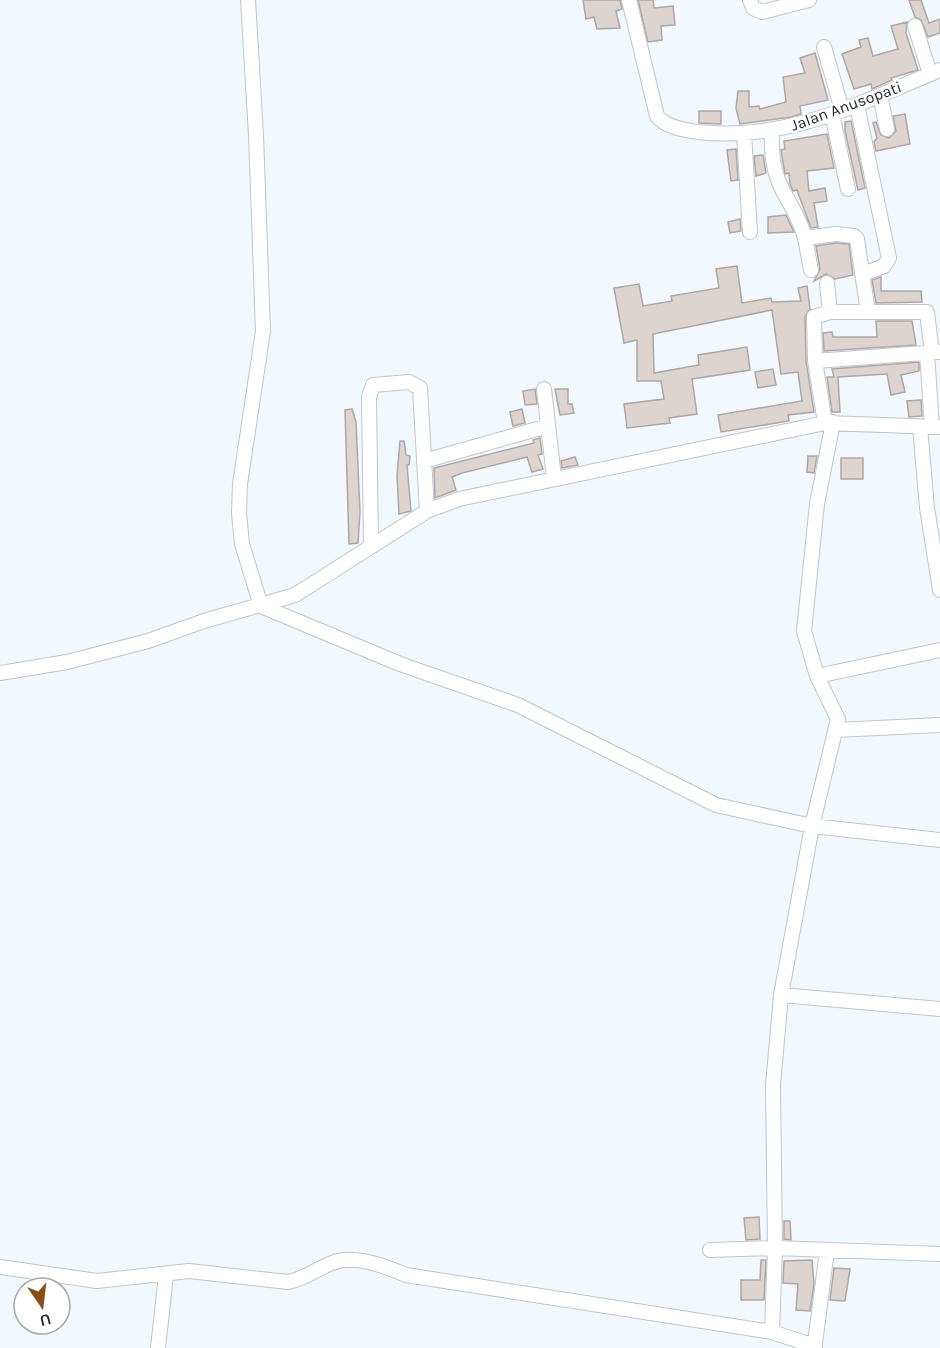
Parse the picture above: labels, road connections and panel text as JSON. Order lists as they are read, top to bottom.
{
  "streets": {
    "street": ["Jalan Anusopati"]
  },
  "north": "bottom"
}
